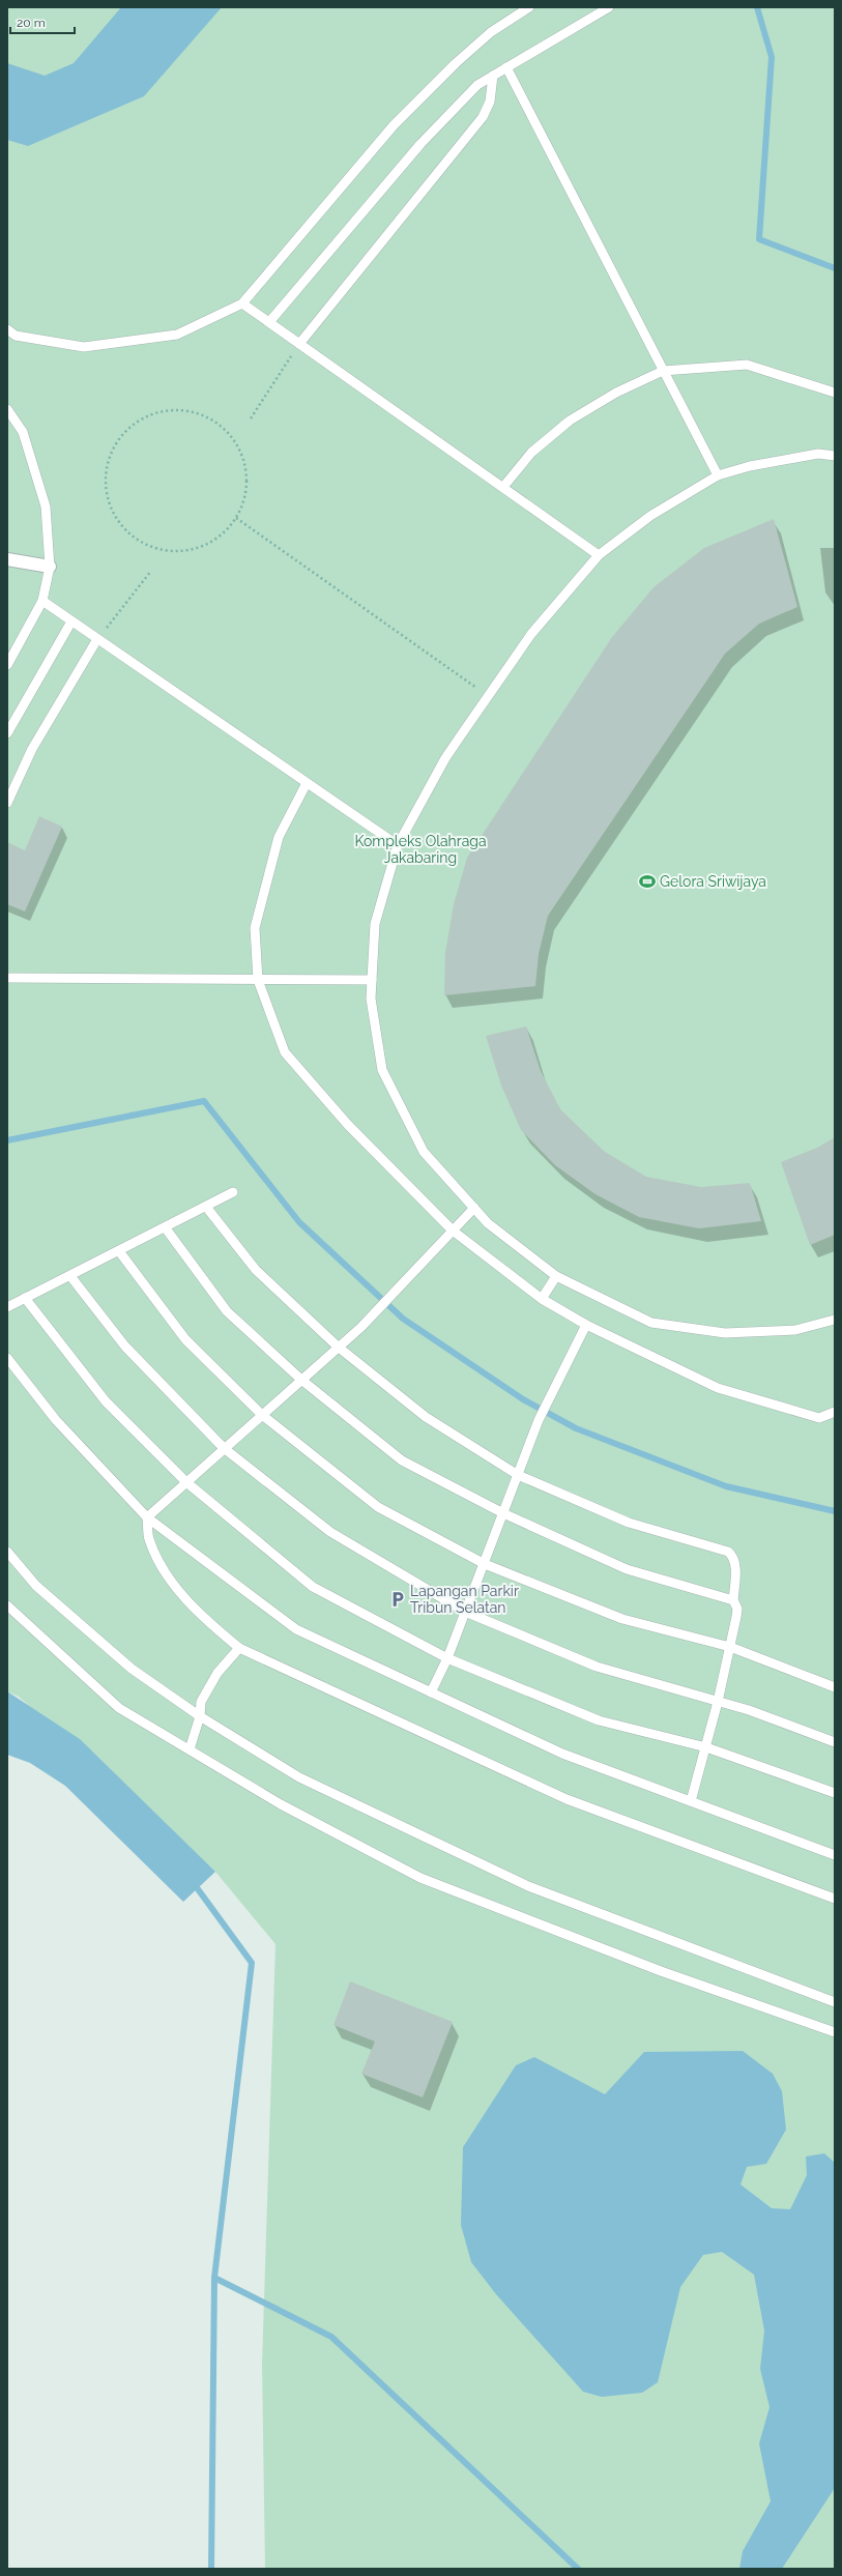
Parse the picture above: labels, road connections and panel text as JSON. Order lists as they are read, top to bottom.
{
  "parks": ["Kompleks Olahraga Jakabaring"],
  "places": {
    "sports": ["Gelora Sriwijaya"],
    "parking": ["Lapangan Parkir Tribun Selatan"]
  },
  "scale_bar": "20 m"
}
